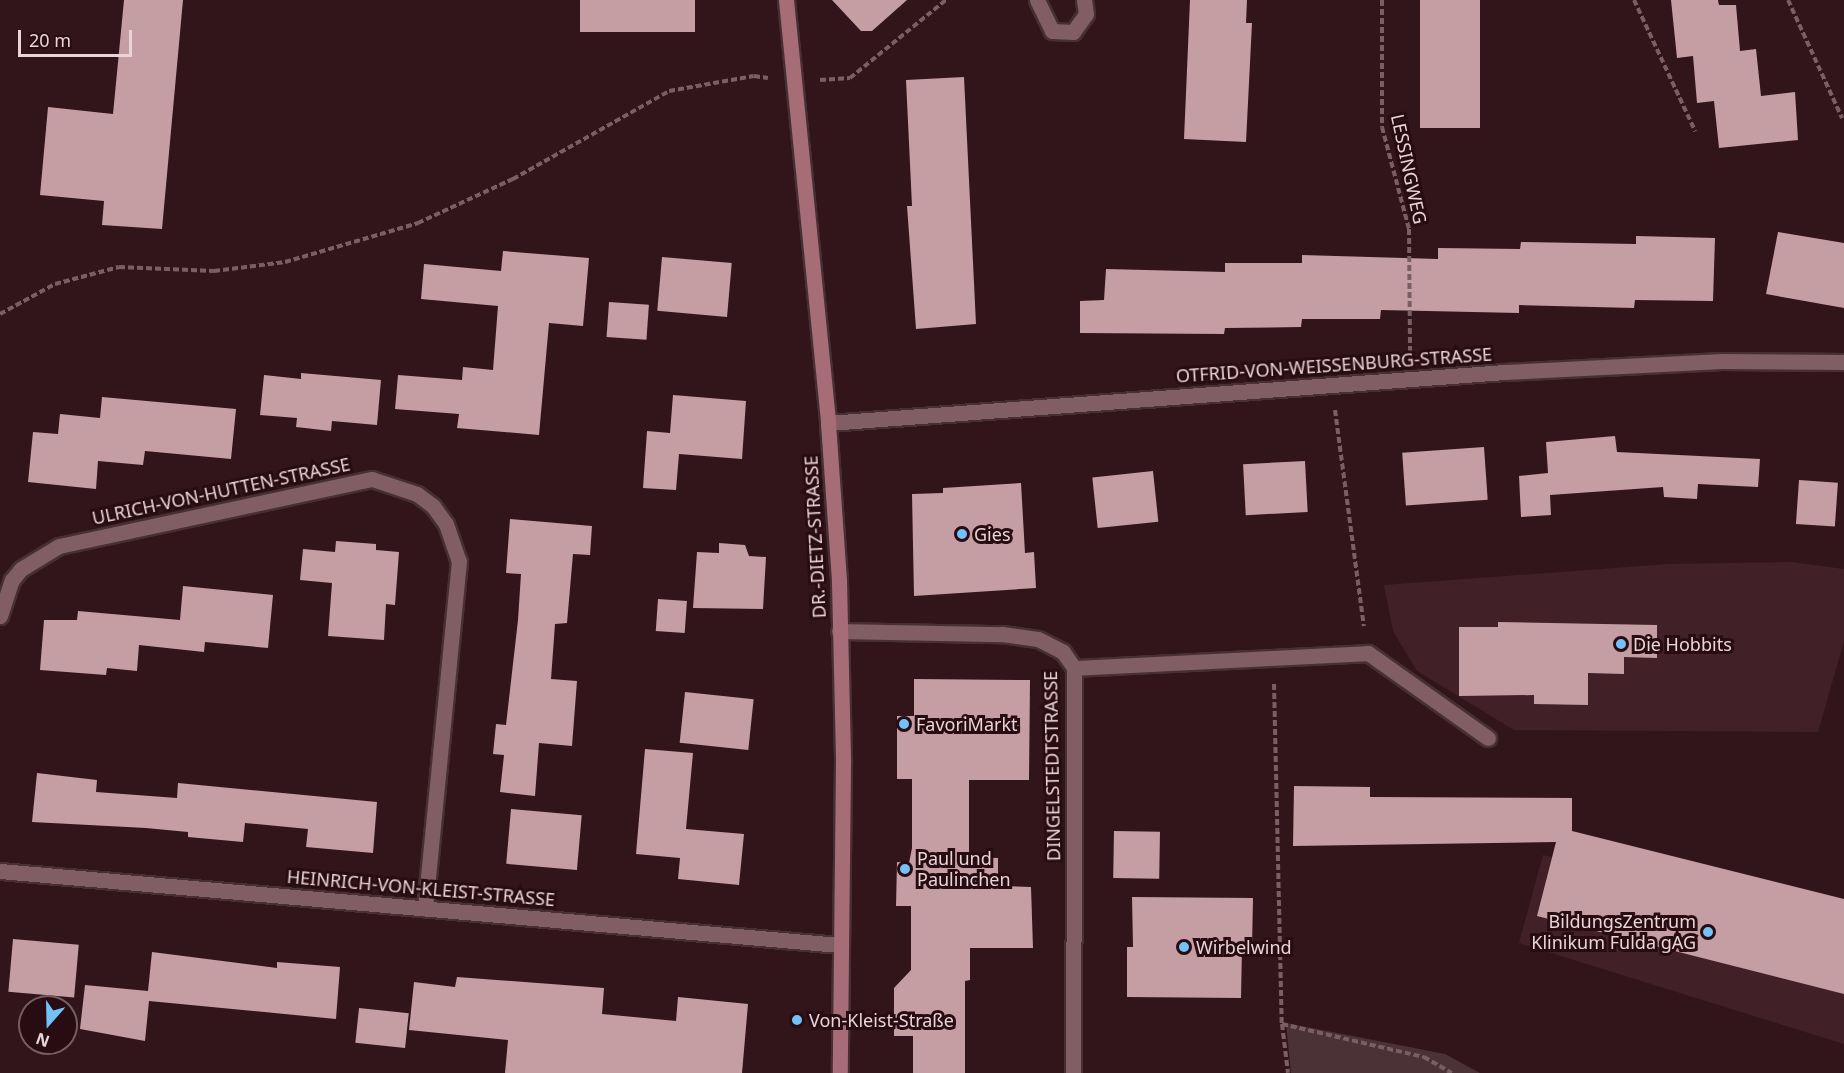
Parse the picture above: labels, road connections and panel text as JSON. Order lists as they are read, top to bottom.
{
  "streets": {
    "main road": ["DR.-DIETZ-STRASSE"],
    "street": [
      "OTFRID-VON-WEISSENBURG-STRASSE",
      "ULRICH-VON-HUTTEN-STRASSE",
      "DINGELSTEDTSTRASSE",
      "HEINRICH-VON-KLEIST-STRASSE"
    ],
    "path": ["LESSINGWEG"]
  },
  "crossings": [
    ["LESSINGWEG", "OTFRID-VON-WEISSENBURG-STRASSE"],
    ["OTFRID-VON-WEISSENBURG-STRASSE", "DR.-DIETZ-STRASSE"],
    ["ULRICH-VON-HUTTEN-STRASSE", "HEINRICH-VON-KLEIST-STRASSE"],
    ["DR.-DIETZ-STRASSE", "DINGELSTEDTSTRASSE"],
    ["DR.-DIETZ-STRASSE", "HEINRICH-VON-KLEIST-STRASSE"]
  ],
  "places": [
    "Gies",
    "Die Hobbits",
    "FavoriMarkt",
    "Paul und Paulinchen",
    "BildungsZentrum Klinikum Fulda gAG",
    "Wirbelwind",
    "Von-Kleist-Straße"
  ],
  "scale_bar": "20 m",
  "north": "bottom"
}
